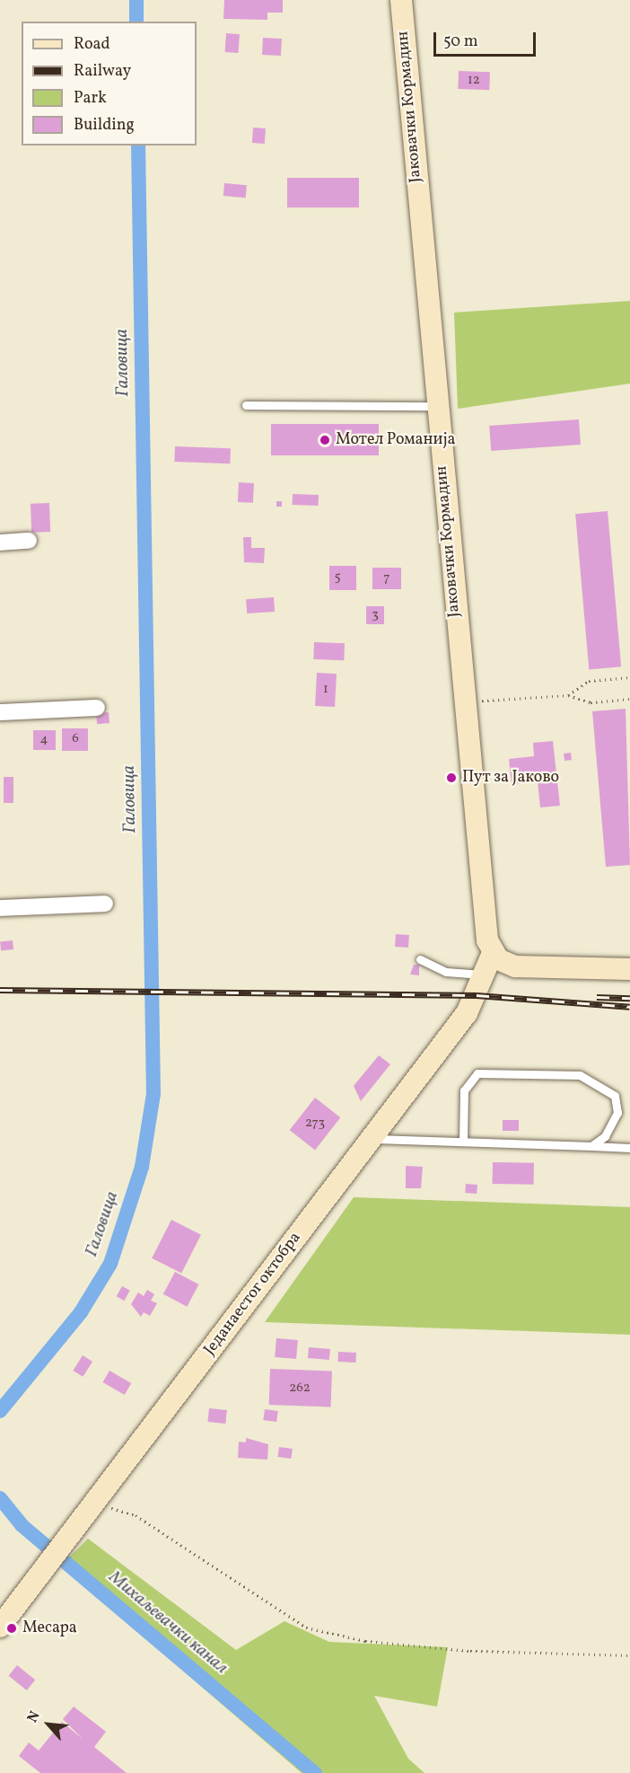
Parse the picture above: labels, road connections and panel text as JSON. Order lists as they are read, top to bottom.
{
  "streets": {
    "main road": ["Јаковачки Кормадин", "Једанаестог октобра"]
  },
  "crossings": [
    ["Јаковачки Кормадин", "Једанаестог октобра"]
  ],
  "water": ["Галовица", "Михаљевачки канал"],
  "places": ["Мотел Романија", "Пут за Јаково", "Месара"],
  "house_numbers": [
    "12",
    "5",
    "7",
    "3",
    "1",
    "6",
    "4",
    "273",
    "262"
  ],
  "legend": [
    "Road",
    "Railway",
    "Park",
    "Building"
  ],
  "scale_bar": "50 m",
  "north": "top left"
}
